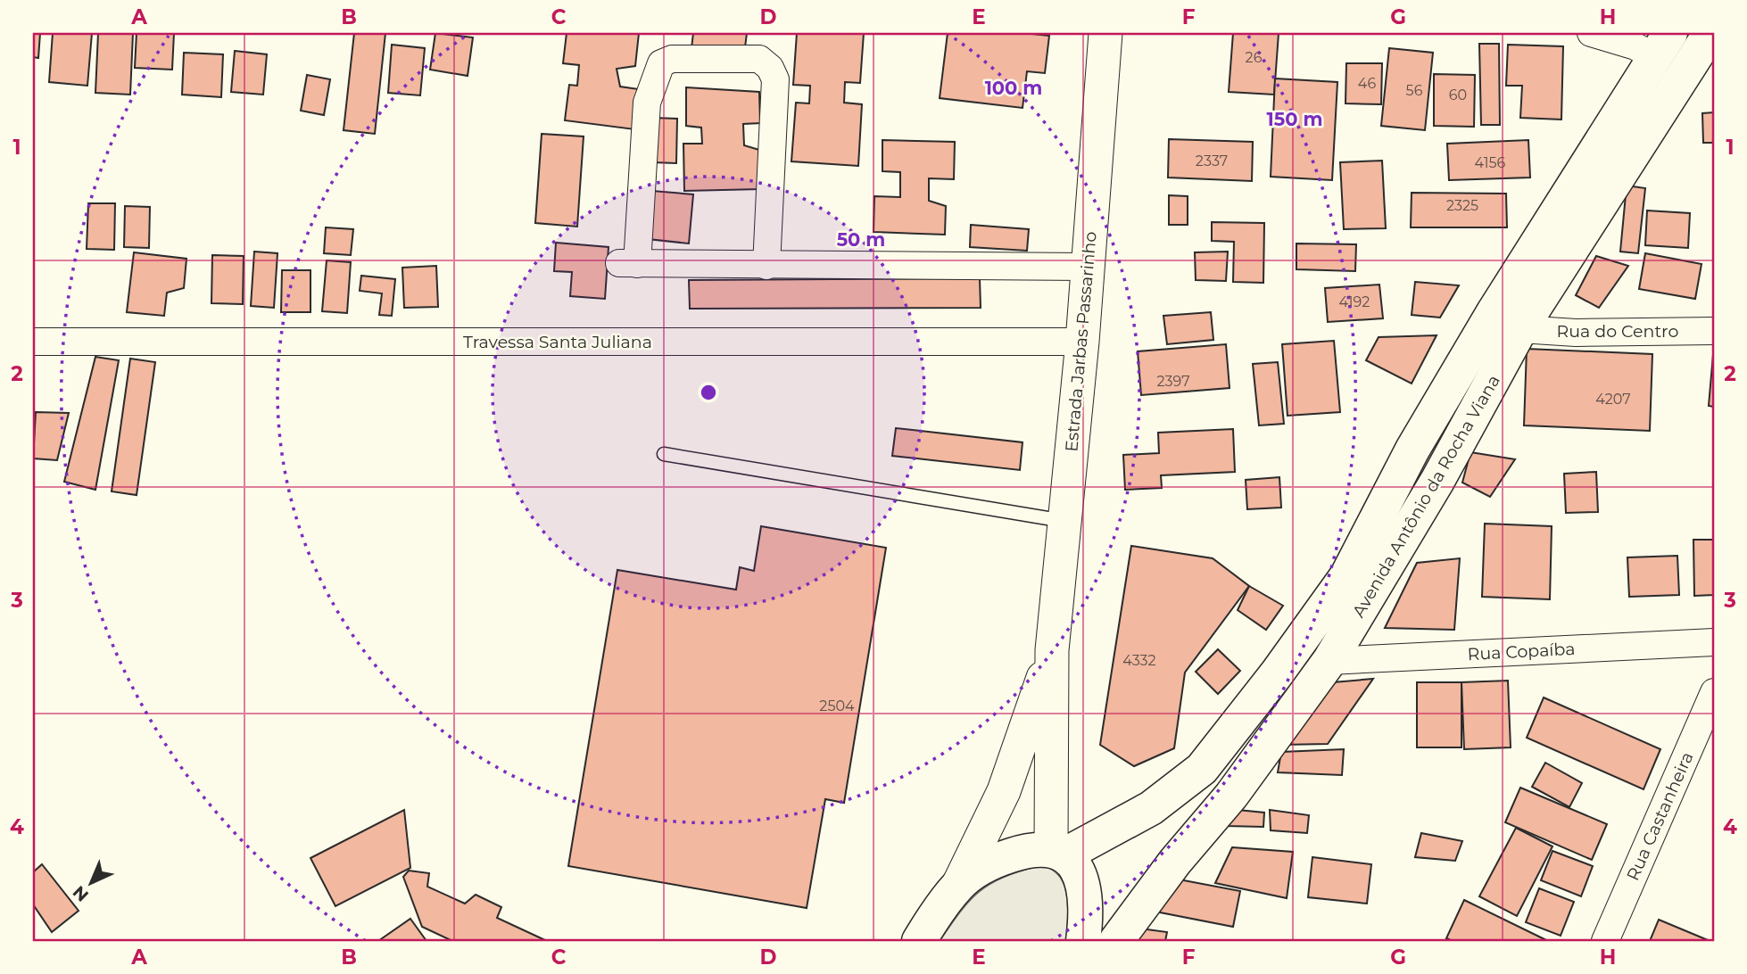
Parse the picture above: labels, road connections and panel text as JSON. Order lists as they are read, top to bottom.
{
  "streets": {
    "main road": ["Avenida Antônio da Rocha Viana"],
    "street": [
      "Rua do Centro",
      "Travessa Santa Juliana",
      "Estrada Jarbas Passarinho",
      "Rua Copaíba",
      "Rua Castanheira"
    ]
  },
  "crossings": [
    ["Rua do Centro", "Avenida Antônio da Rocha Viana"],
    ["Travessa Santa Juliana", "Estrada Jarbas Passarinho"],
    ["Estrada Jarbas Passarinho", "Avenida Antônio da Rocha Viana"],
    ["Avenida Antônio da Rocha Viana", "Rua Copaíba"]
  ],
  "house_numbers": [
    "26",
    "46",
    "56",
    "60",
    "2337",
    "4156",
    "2325",
    "4192",
    "2397",
    "4207",
    "4332",
    "2504"
  ],
  "north": "bottom left",
  "grid": {
    "columns": [
      "A",
      "B",
      "C",
      "D",
      "E",
      "F",
      "G",
      "H"
    ],
    "rows": [
      "1",
      "2",
      "3",
      "4"
    ]
  },
  "rings": ["100 m", "150 m", "50 m"]
}
